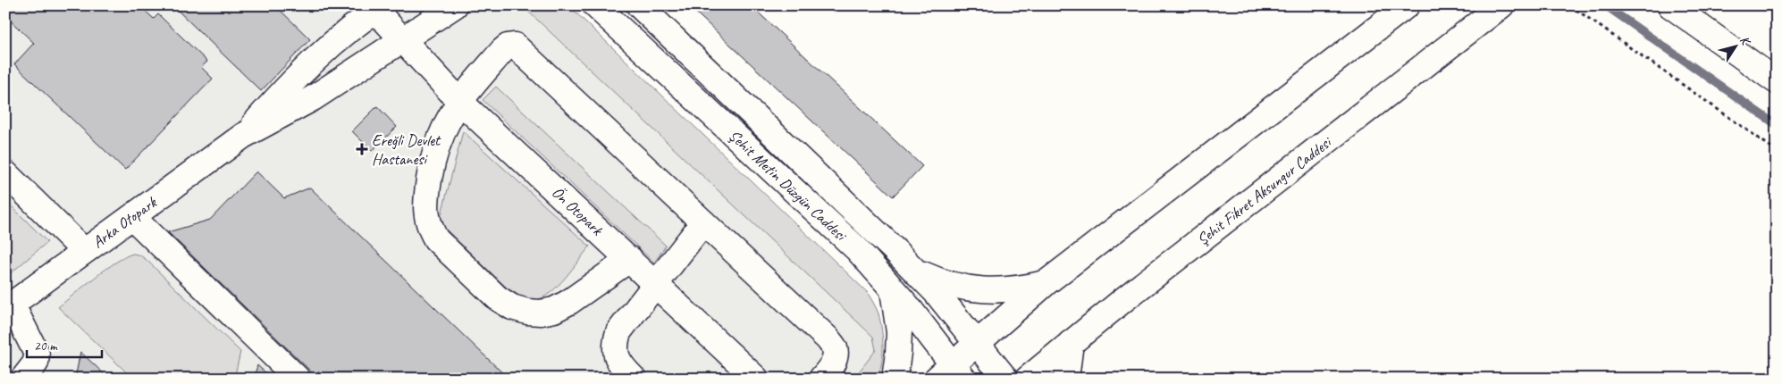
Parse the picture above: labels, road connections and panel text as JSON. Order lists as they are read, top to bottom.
{
  "streets": {
    "main road": [
      "Şehit Metin Düzgün Caddesi",
      "Şehit Fikret Aksungur Caddesi",
      "Ön Otopark",
      "Arka Otopark"
    ]
  },
  "places": {
    "health": ["Ereğli Devlet Hastanesi"]
  },
  "scale_bar": "20 m",
  "north": "top right"
}
